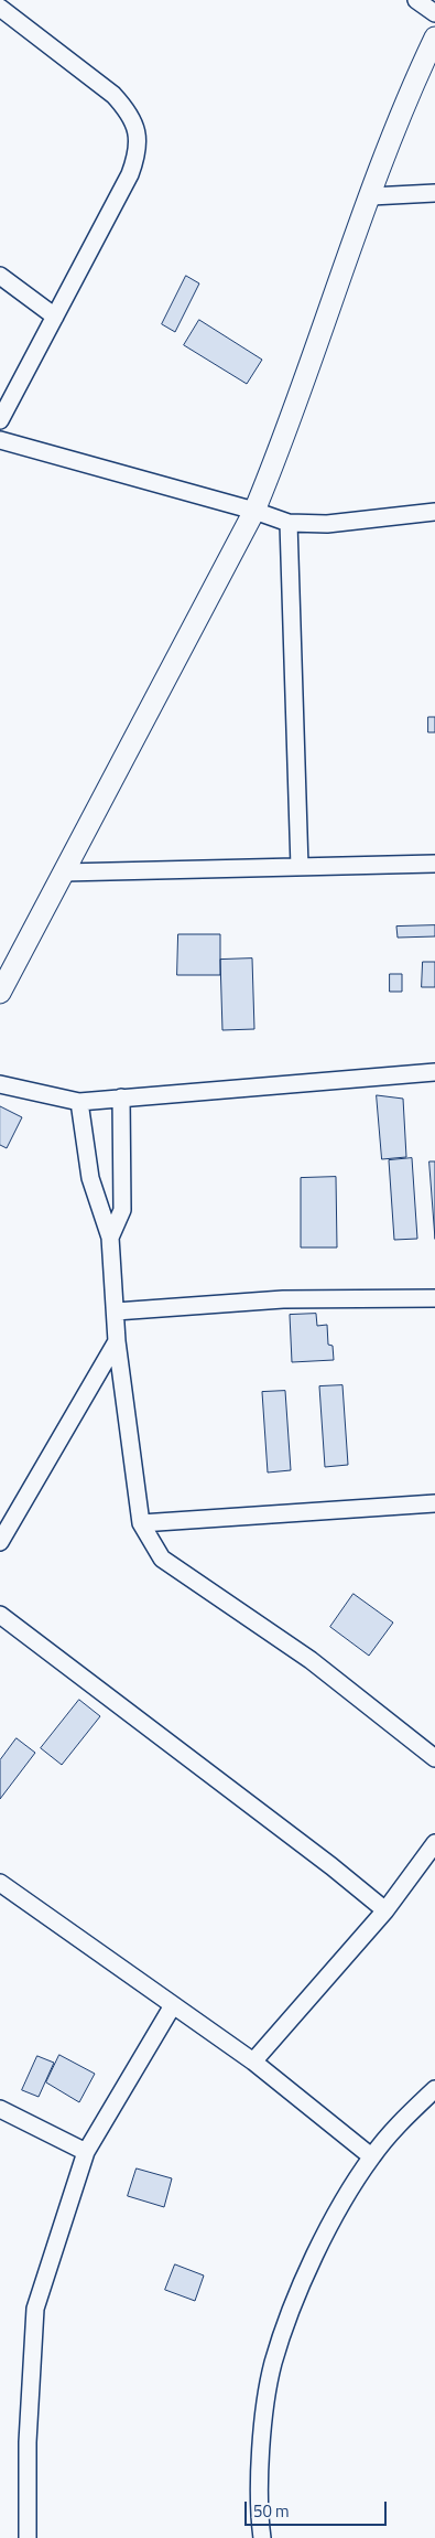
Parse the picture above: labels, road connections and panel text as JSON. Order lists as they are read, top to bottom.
{
  "scale_bar": "50 m"
}
